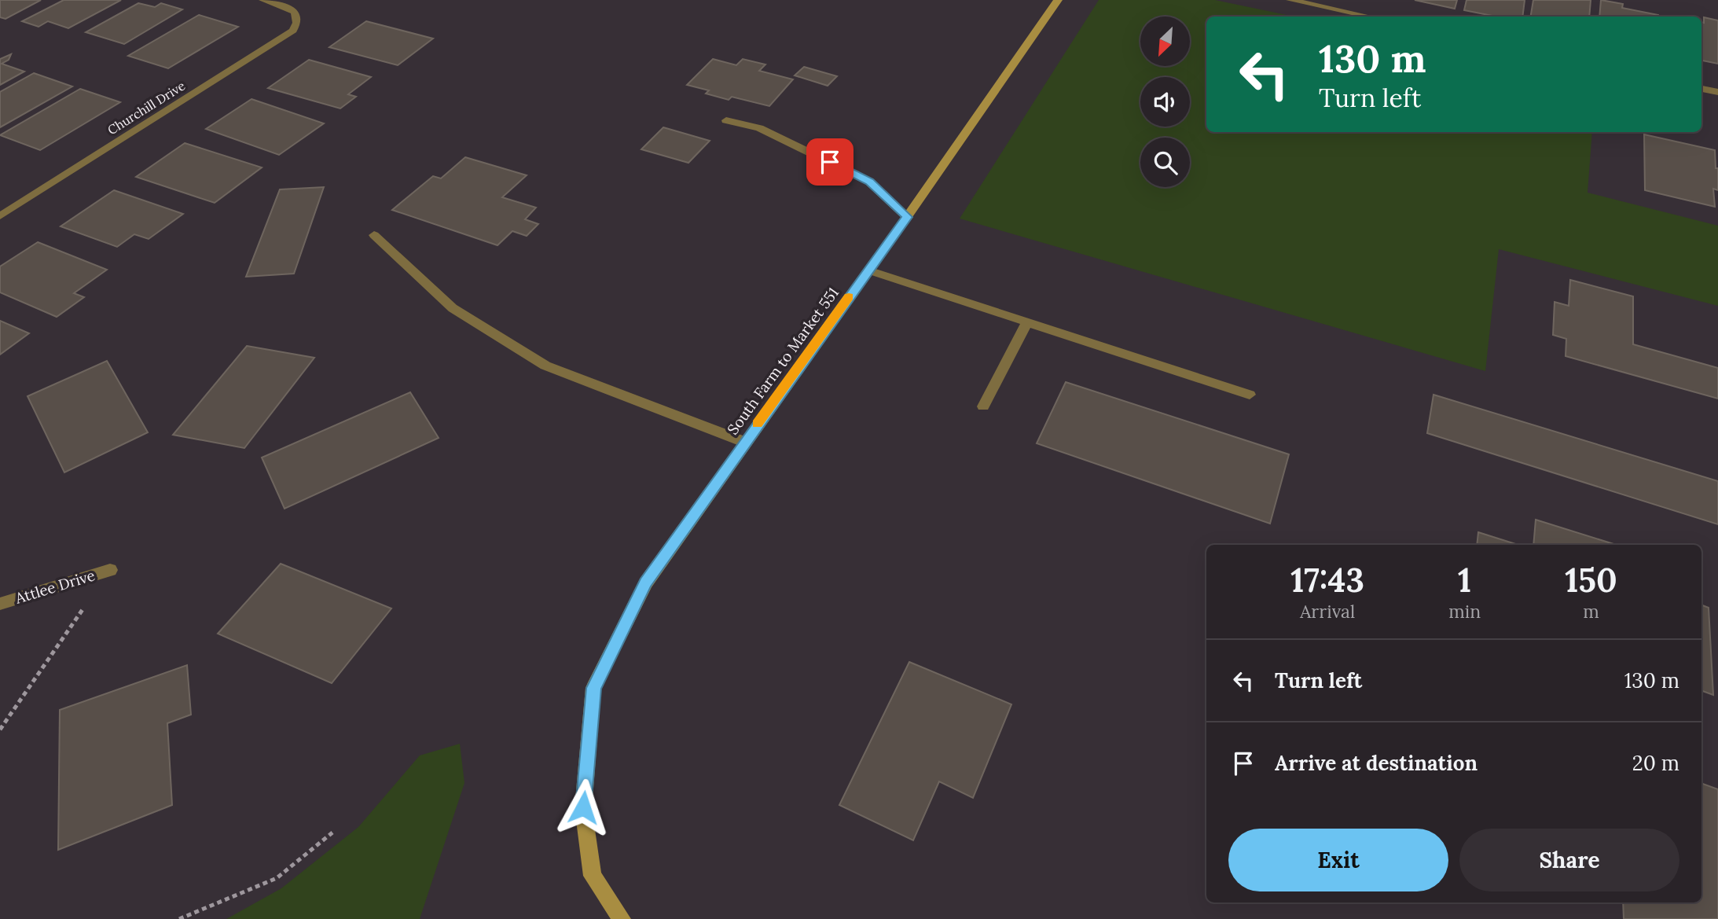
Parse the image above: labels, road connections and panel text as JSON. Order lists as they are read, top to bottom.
{
  "streets": {
    "main road": ["South Farm to Market 551"],
    "street": ["Churchill Drive", "Attlee Drive"]
  },
  "north": "bottom left",
  "page": {
    "turn": ["130 m", "Turn left"],
    "eta": [
      "17:43",
      "Arrival",
      "1",
      "min",
      "150",
      "m"
    ],
    "list": [
      {
        "name": "Turn left",
        "value": "130 m"
      },
      {
        "name": "Arrive at destination",
        "value": "20 m"
      }
    ],
    "buttons": ["Exit", "Share"]
  }
}
